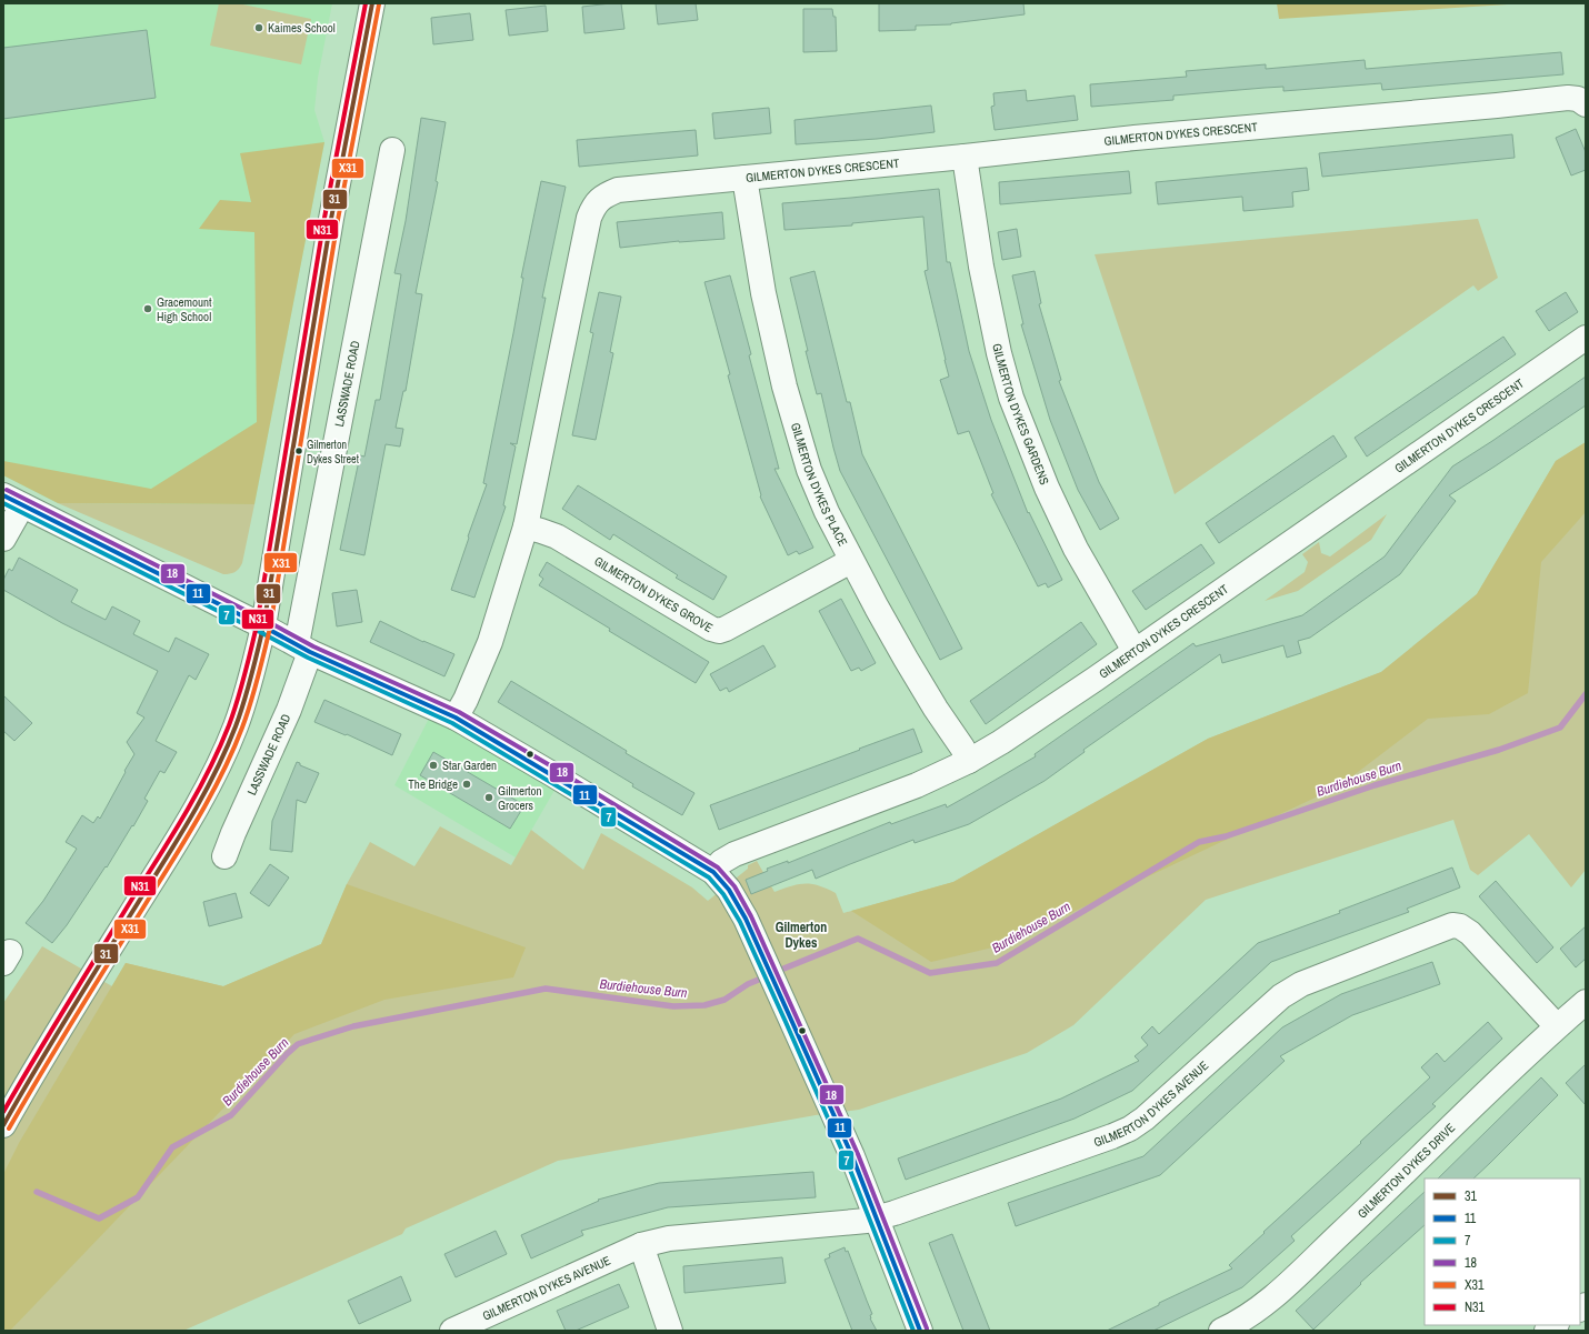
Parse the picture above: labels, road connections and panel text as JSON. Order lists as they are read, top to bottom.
{
  "streets": {
    "street": [
      "GILMERTON DYKES CRESCENT",
      "LASSWADE ROAD",
      "GILMERTON DYKES GARDENS",
      "GILMERTON DYKES PLACE",
      "GILMERTON DYKES GROVE",
      "GILMERTON DYKES AVENUE",
      "GILMERTON DYKES DRIVE"
    ]
  },
  "crossings": [
    ["GILMERTON DYKES CRESCENT", "GILMERTON DYKES GARDENS"],
    ["GILMERTON DYKES CRESCENT", "GILMERTON DYKES PLACE"],
    ["GILMERTON DYKES CRESCENT", "GILMERTON DYKES GROVE"],
    ["GILMERTON DYKES PLACE", "GILMERTON DYKES GROVE"],
    ["GILMERTON DYKES AVENUE", "GILMERTON DYKES DRIVE"]
  ],
  "districts": ["Gilmerton Dykes"],
  "water": ["Burdiehouse Burn"],
  "places": [
    "Kaimes School",
    "Gracemount High School",
    "Gilmerton Dykes Street",
    "Star Garden",
    "The Bridge",
    "Gilmerton Grocers"
  ],
  "lines": [
    "transit line 31",
    "transit line N31",
    "transit line X31",
    "transit line 18",
    "transit line 11",
    "transit line 7"
  ],
  "legend": [
    "31",
    "11",
    "7",
    "18",
    "X31",
    "N31"
  ]
}
